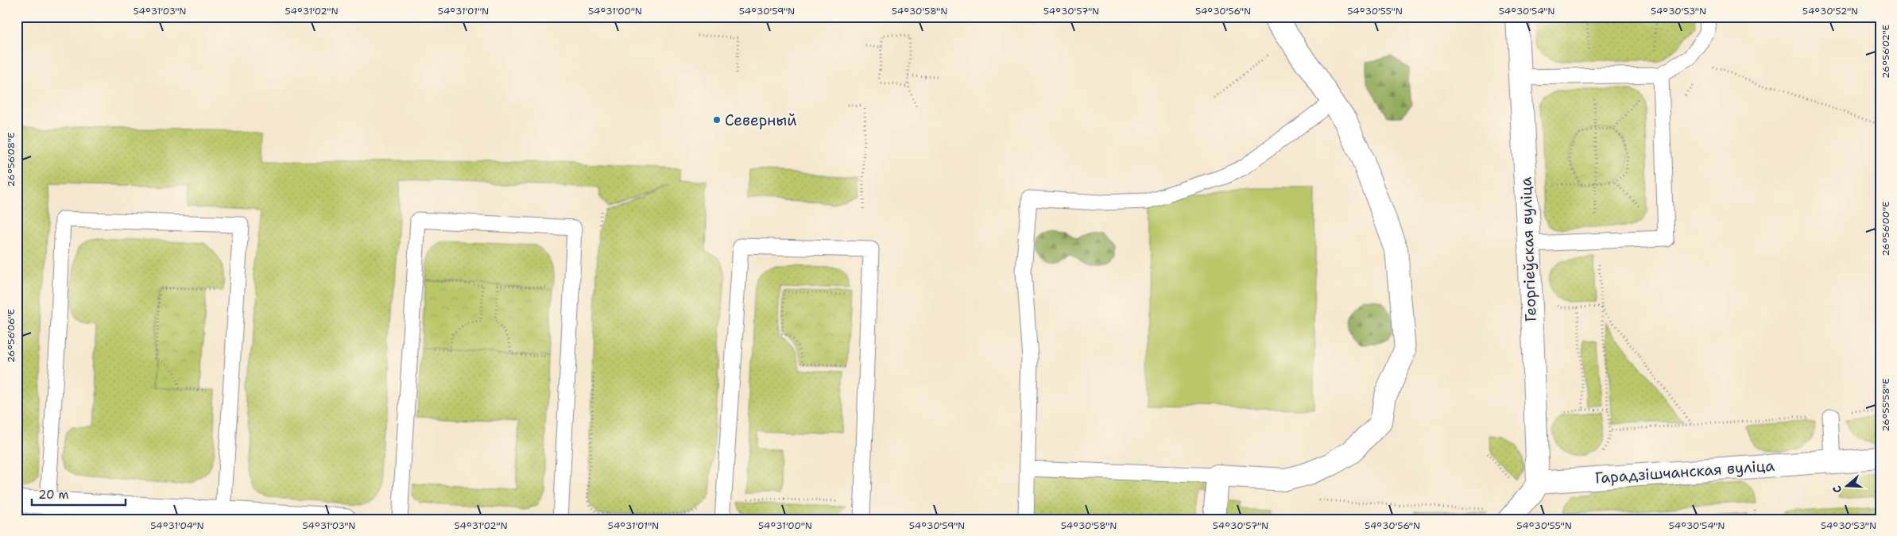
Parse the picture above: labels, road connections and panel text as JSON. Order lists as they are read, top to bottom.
{
  "streets": {
    "street": ["Георгіеўская вуліца", "Гарадзішчанская вуліца"]
  },
  "crossings": [
    ["Георгіеўская вуліца", "Гарадзішчанская вуліца"]
  ],
  "places": ["Северный"],
  "scale_bar": "20 m",
  "north": "left",
  "coordinates": [
    "54°31'03\"N",
    "54°31'02\"N",
    "54°31'01\"N",
    "54°31'00\"N",
    "54°30'59\"N",
    "54°30'58\"N",
    "54°30'57\"N",
    "54°30'56\"N",
    "54°30'55\"N",
    "54°30'54\"N",
    "54°30'53\"N",
    "54°30'52\"N",
    "26°56'02\"E",
    "26°56'08\"E",
    "26°56'00\"E",
    "26°56'06\"E",
    "26°55'58\"E",
    "54°31'04\"N"
  ]
}
